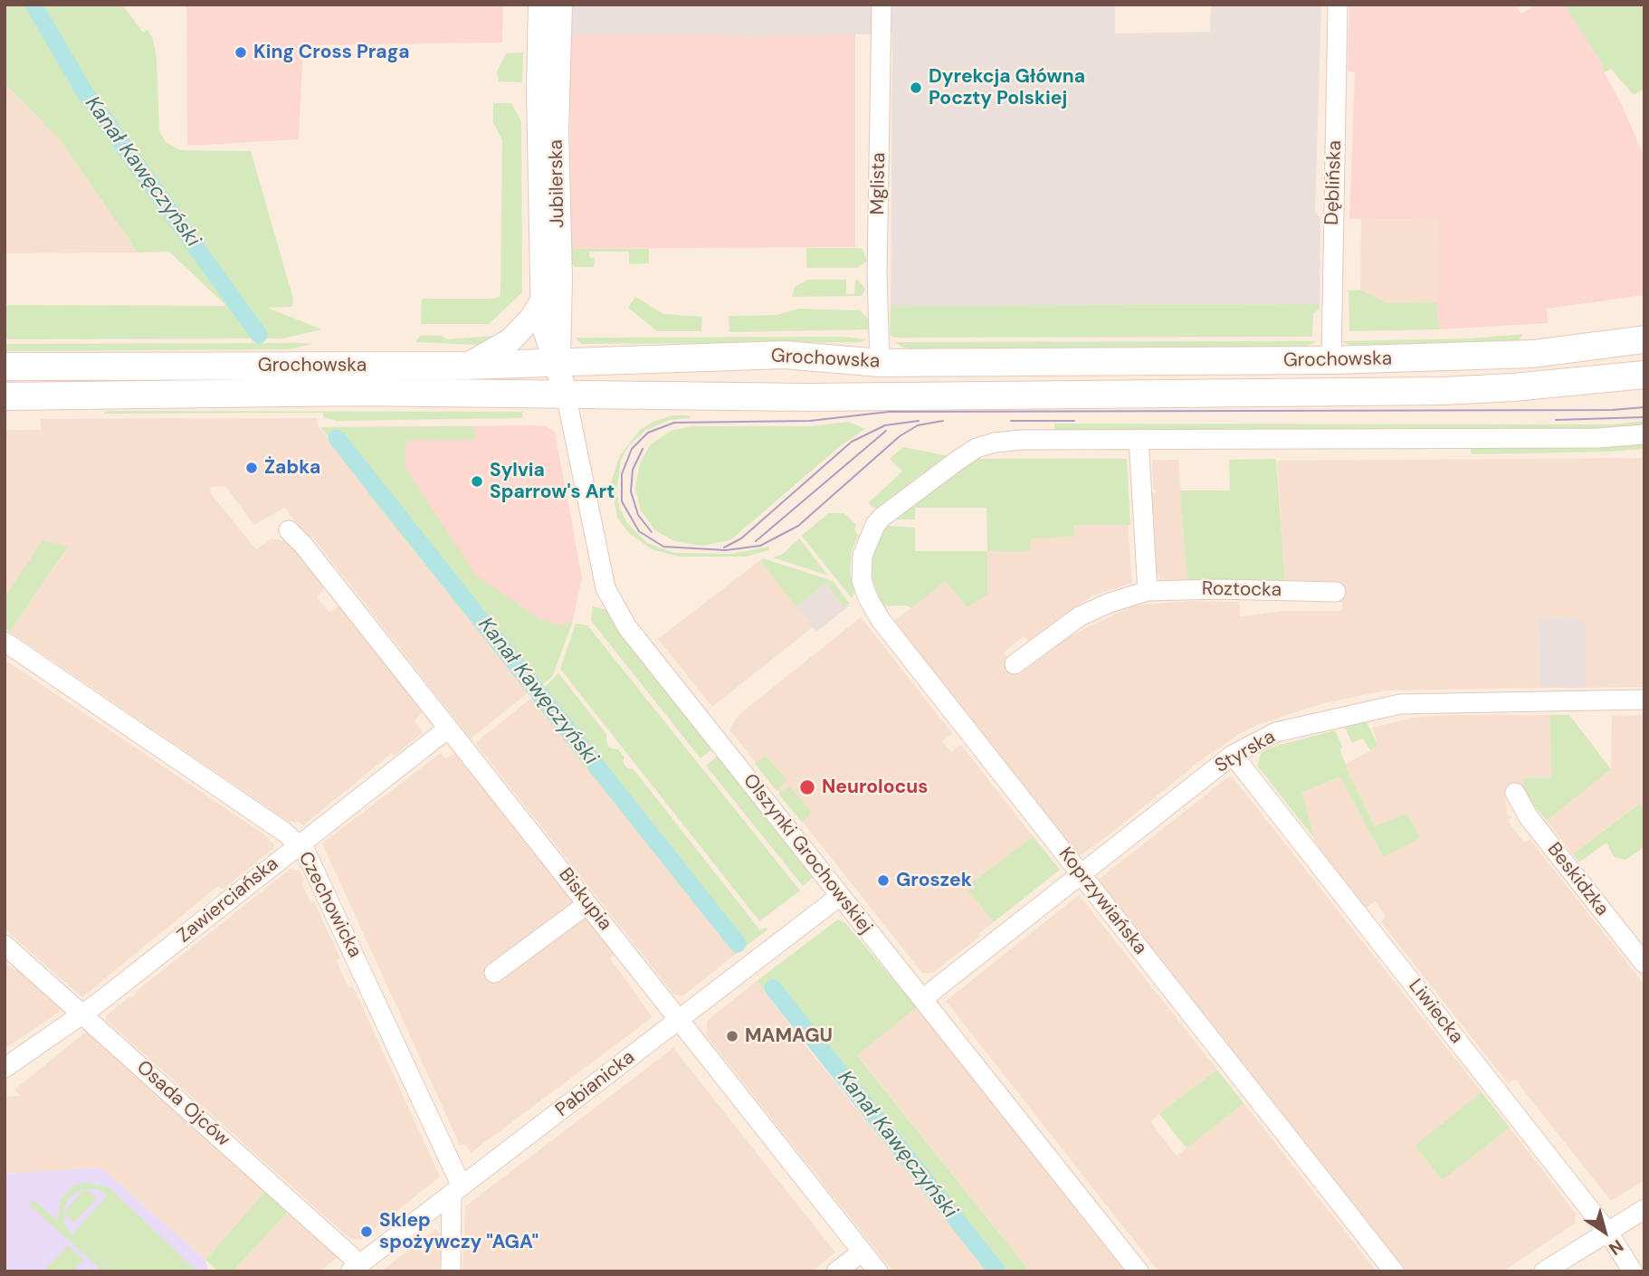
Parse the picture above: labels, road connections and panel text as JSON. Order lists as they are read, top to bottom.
{
  "streets": {
    "main road": ["Grochowska"],
    "street": [
      "Dęblińska",
      "Jubilerska",
      "Mglista",
      "Roztocka",
      "Styrska",
      "Olszynki Grochowskiej",
      "Beskidzka",
      "Biskupia",
      "Zawierciańska",
      "Koprzywiańska",
      "Czechowicka",
      "Liwiecka",
      "Pabianicka",
      "Osada Ojców"
    ]
  },
  "crossings": [
    ["Dęblińska", "Grochowska"],
    ["Jubilerska", "Grochowska"],
    ["Jubilerska", "Olszynki Grochowskiej"],
    ["Mglista", "Grochowska"],
    ["Grochowska", "Olszynki Grochowskiej"],
    ["Styrska", "Olszynki Grochowskiej"],
    ["Styrska", "Koprzywiańska"],
    ["Styrska", "Liwiecka"],
    ["Olszynki Grochowskiej", "Pabianicka"],
    ["Biskupia", "Zawierciańska"],
    ["Biskupia", "Pabianicka"],
    ["Zawierciańska", "Czechowicka"],
    ["Zawierciańska", "Osada Ojców"],
    ["Czechowicka", "Pabianicka"],
    ["Pabianicka", "Osada Ojców"]
  ],
  "water": ["Kanał Kawęczyński"],
  "places": [
    "King Cross Praga",
    "Dyrekcja Główna Poczty Polskiej",
    "Żabka",
    "Sylvia Sparrow's Art",
    "Neurolocus",
    "Groszek",
    "MAMAGU",
    "Sklep spożywczy \"AGA\""
  ],
  "north": "bottom right"
}
